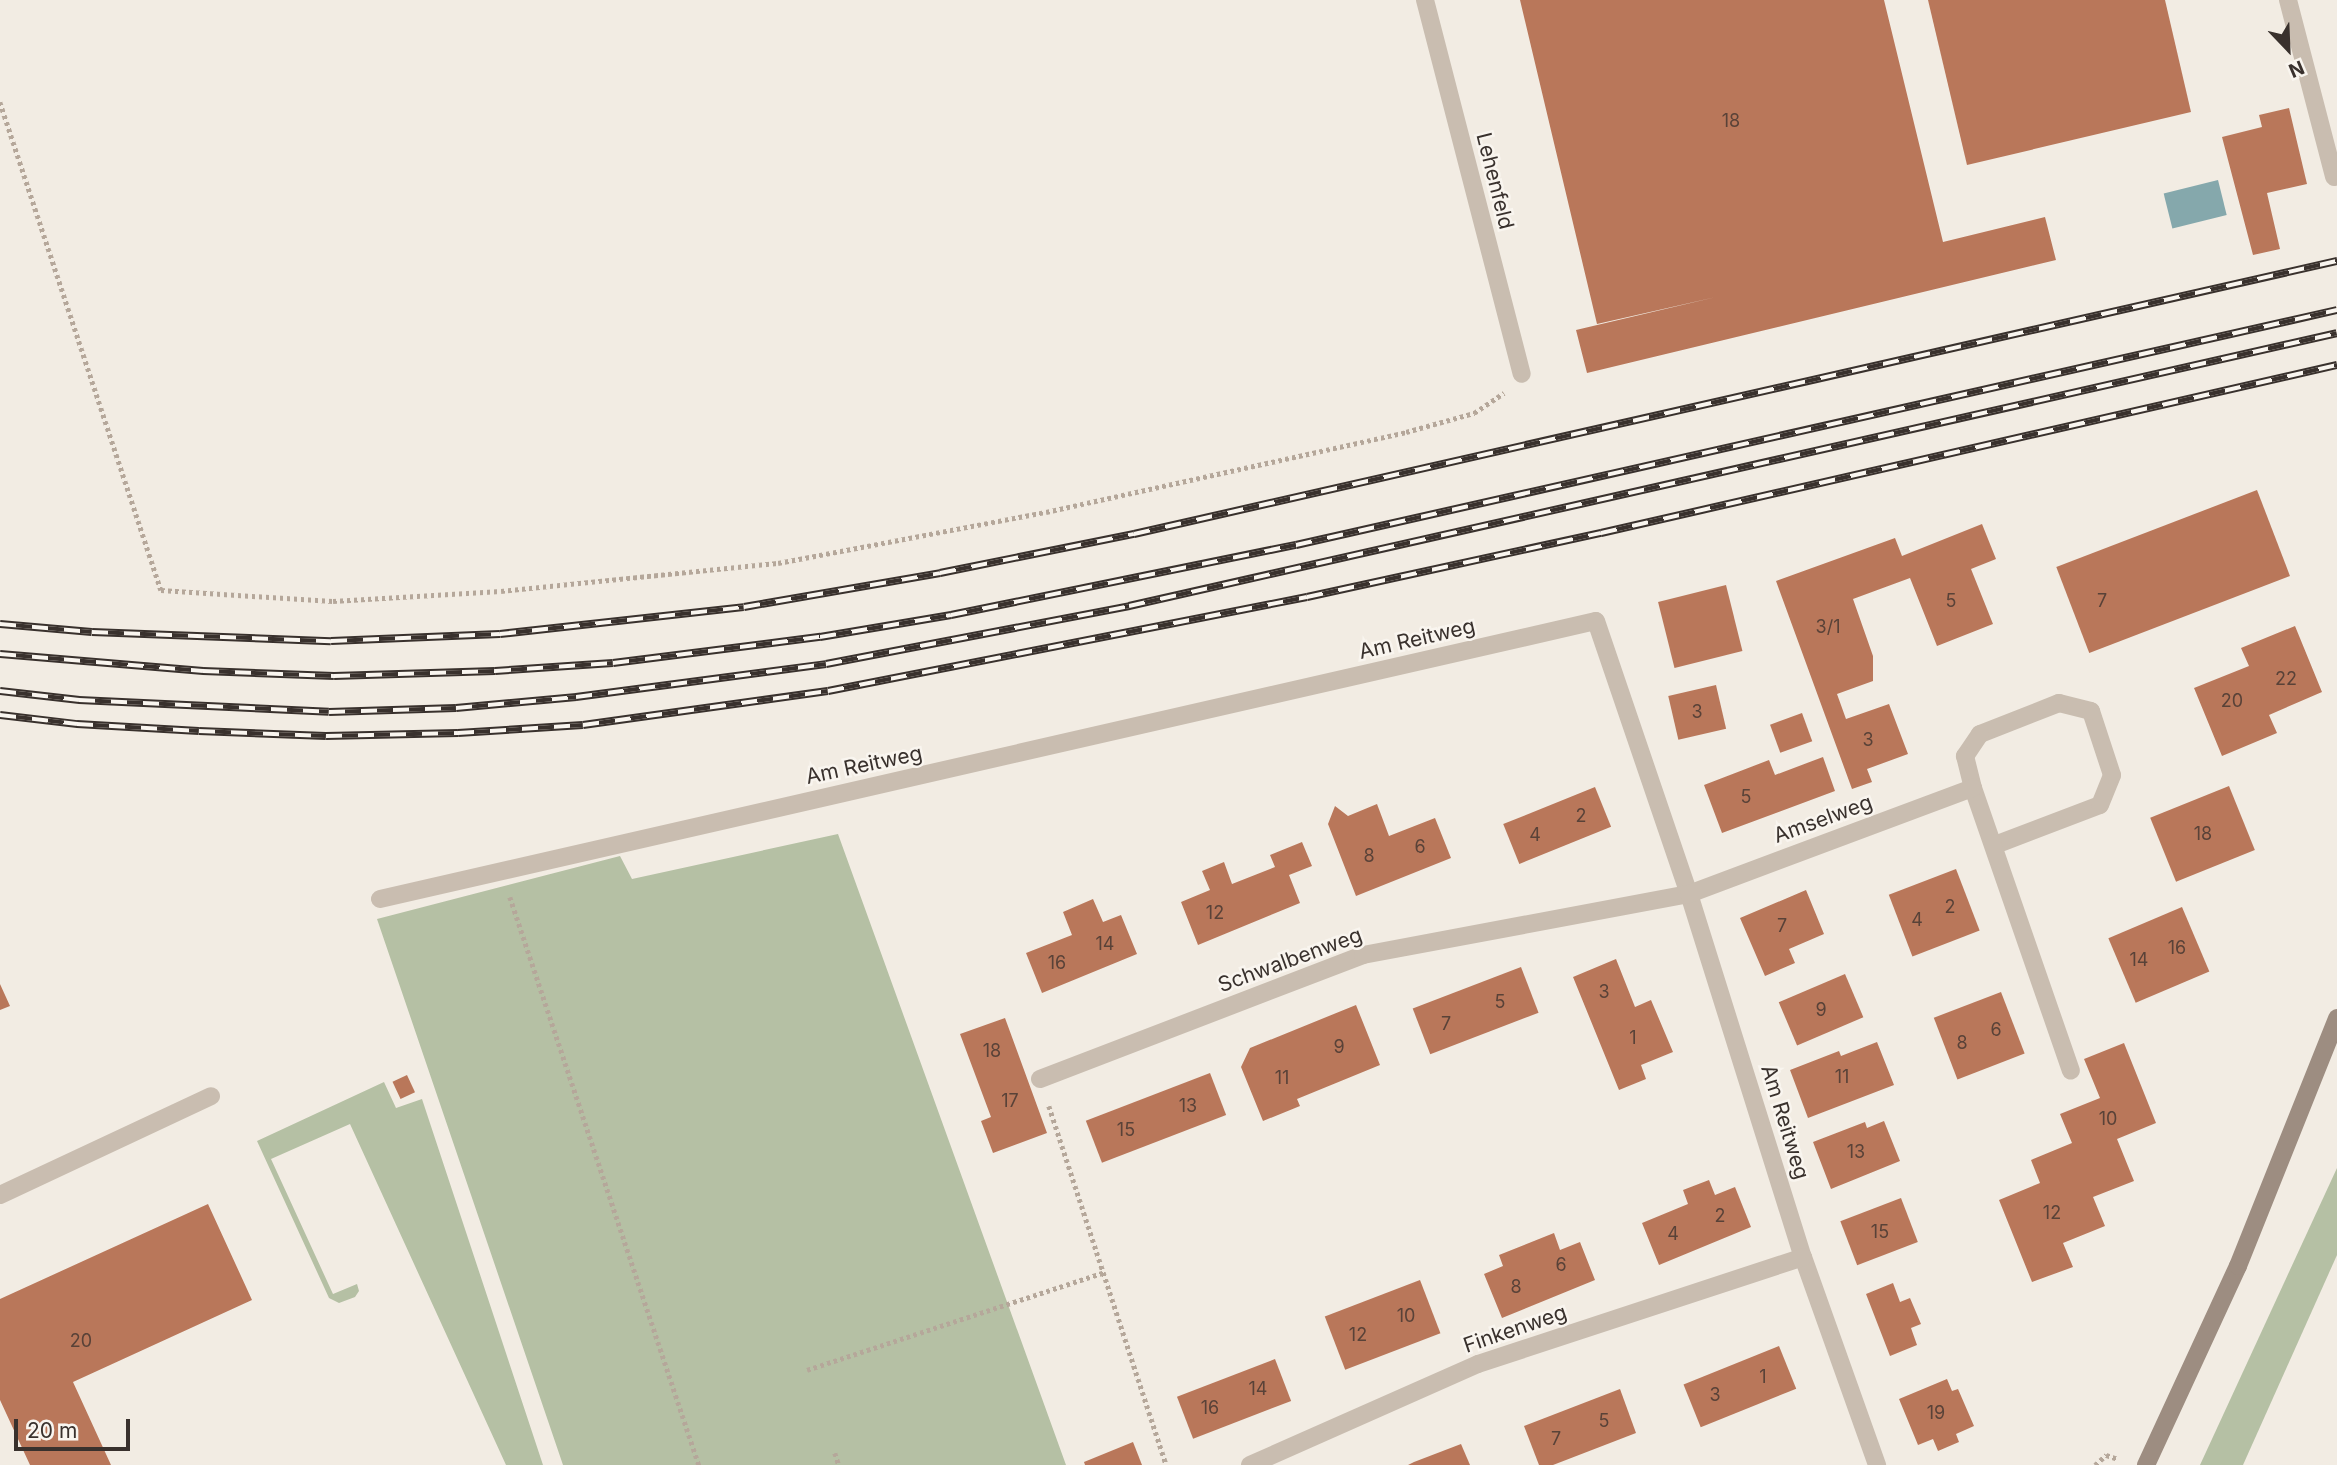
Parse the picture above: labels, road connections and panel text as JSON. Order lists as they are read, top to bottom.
{
  "streets": {
    "street": [
      "Lehenfeld",
      "Am Reitweg",
      "Amselweg",
      "Schwalbenweg",
      "Finkenweg"
    ]
  },
  "crossings": [
    ["Am Reitweg", "Amselweg"],
    ["Am Reitweg", "Schwalbenweg"],
    ["Am Reitweg", "Finkenweg"],
    ["Amselweg", "Schwalbenweg"]
  ],
  "house_numbers": [
    "18",
    "5",
    "7",
    "3/1",
    "22",
    "20",
    "3",
    "3",
    "5",
    "2",
    "18",
    "4",
    "6",
    "8",
    "2",
    "12",
    "4",
    "7",
    "14",
    "16",
    "14",
    "16",
    "3",
    "5",
    "9",
    "7",
    "6",
    "1",
    "8",
    "9",
    "18",
    "11",
    "11",
    "17",
    "13",
    "10",
    "15",
    "13",
    "12",
    "2",
    "15",
    "4",
    "6",
    "8",
    "10",
    "12",
    "20",
    "1",
    "14",
    "3",
    "16",
    "19",
    "5",
    "7"
  ],
  "scale_bar": "20 m",
  "north": "bottom right"
}
